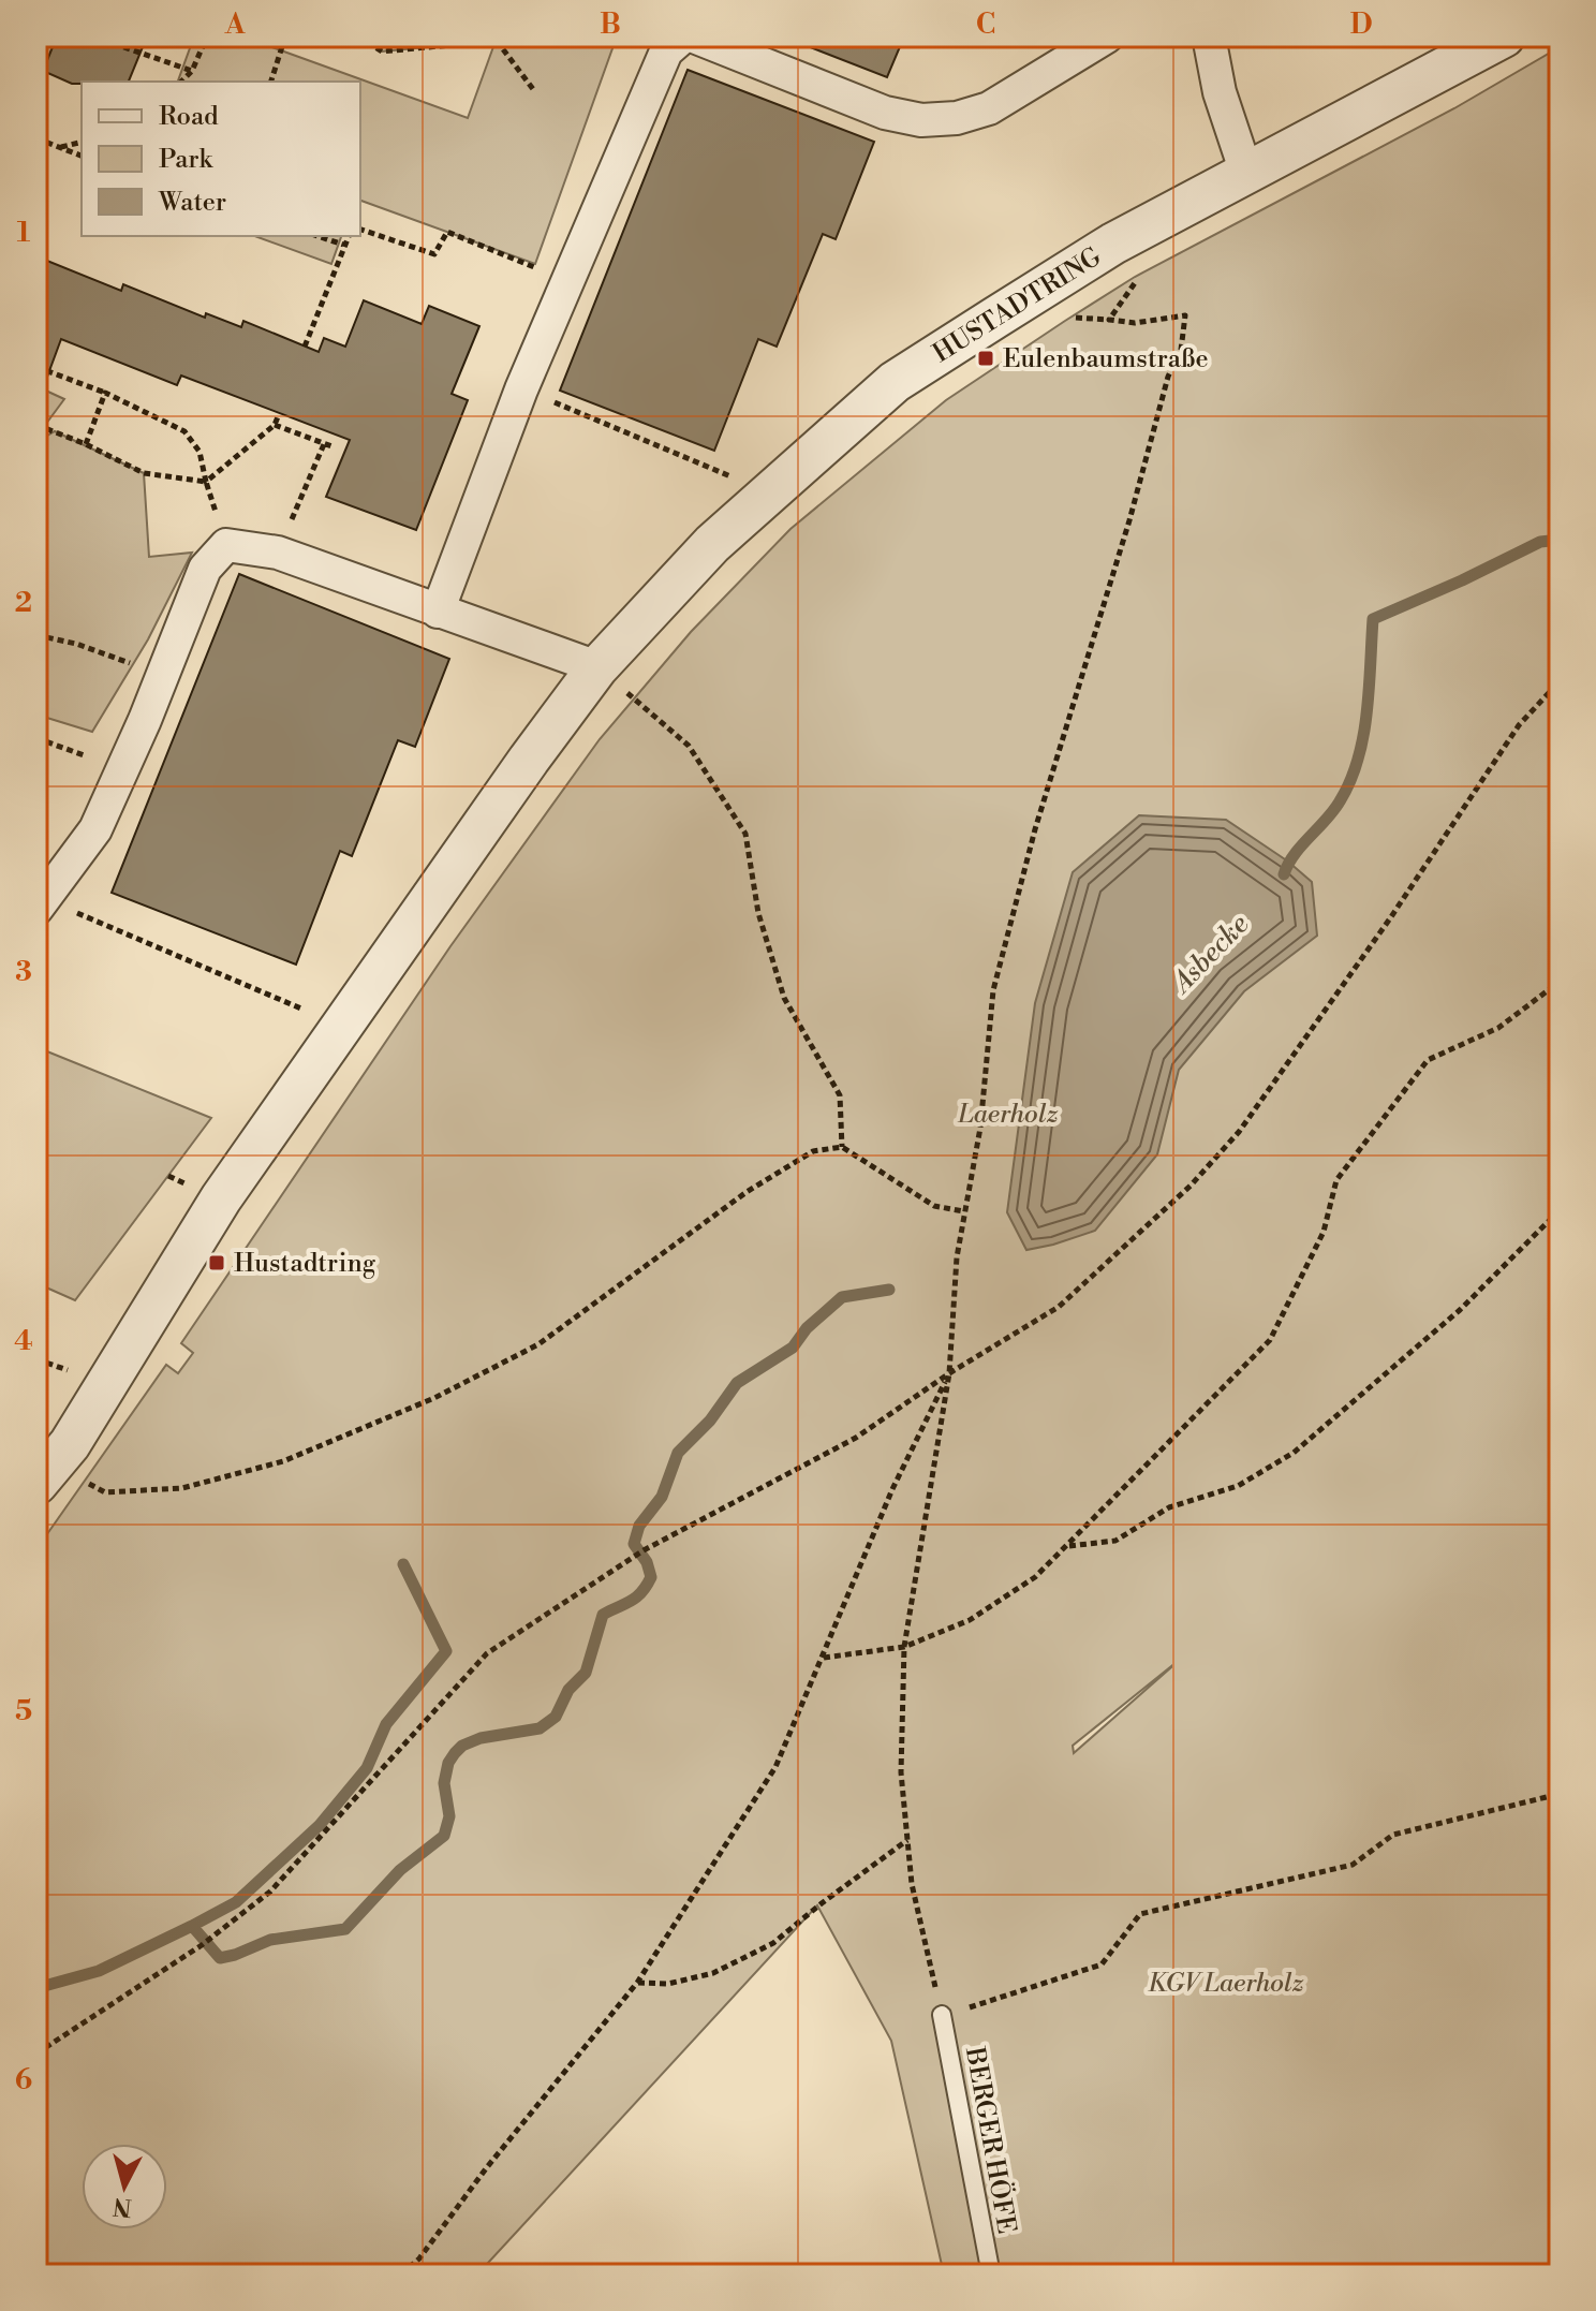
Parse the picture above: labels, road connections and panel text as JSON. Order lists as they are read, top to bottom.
{
  "streets": {
    "street": ["HUSTADTRING"],
    "lane": ["BERGER HÖFE"]
  },
  "water": ["Asbecke"],
  "parks": ["Laerholz", "KGV Laerholz"],
  "places": {
    "transit": ["Eulenbaumstraße", "Hustadtring"]
  },
  "legend": ["Road", "Park", "Water"],
  "north": "bottom",
  "grid": {
    "columns": [
      "A",
      "B",
      "C",
      "D"
    ],
    "rows": [
      "1",
      "2",
      "3",
      "4",
      "5",
      "6"
    ]
  }
}
